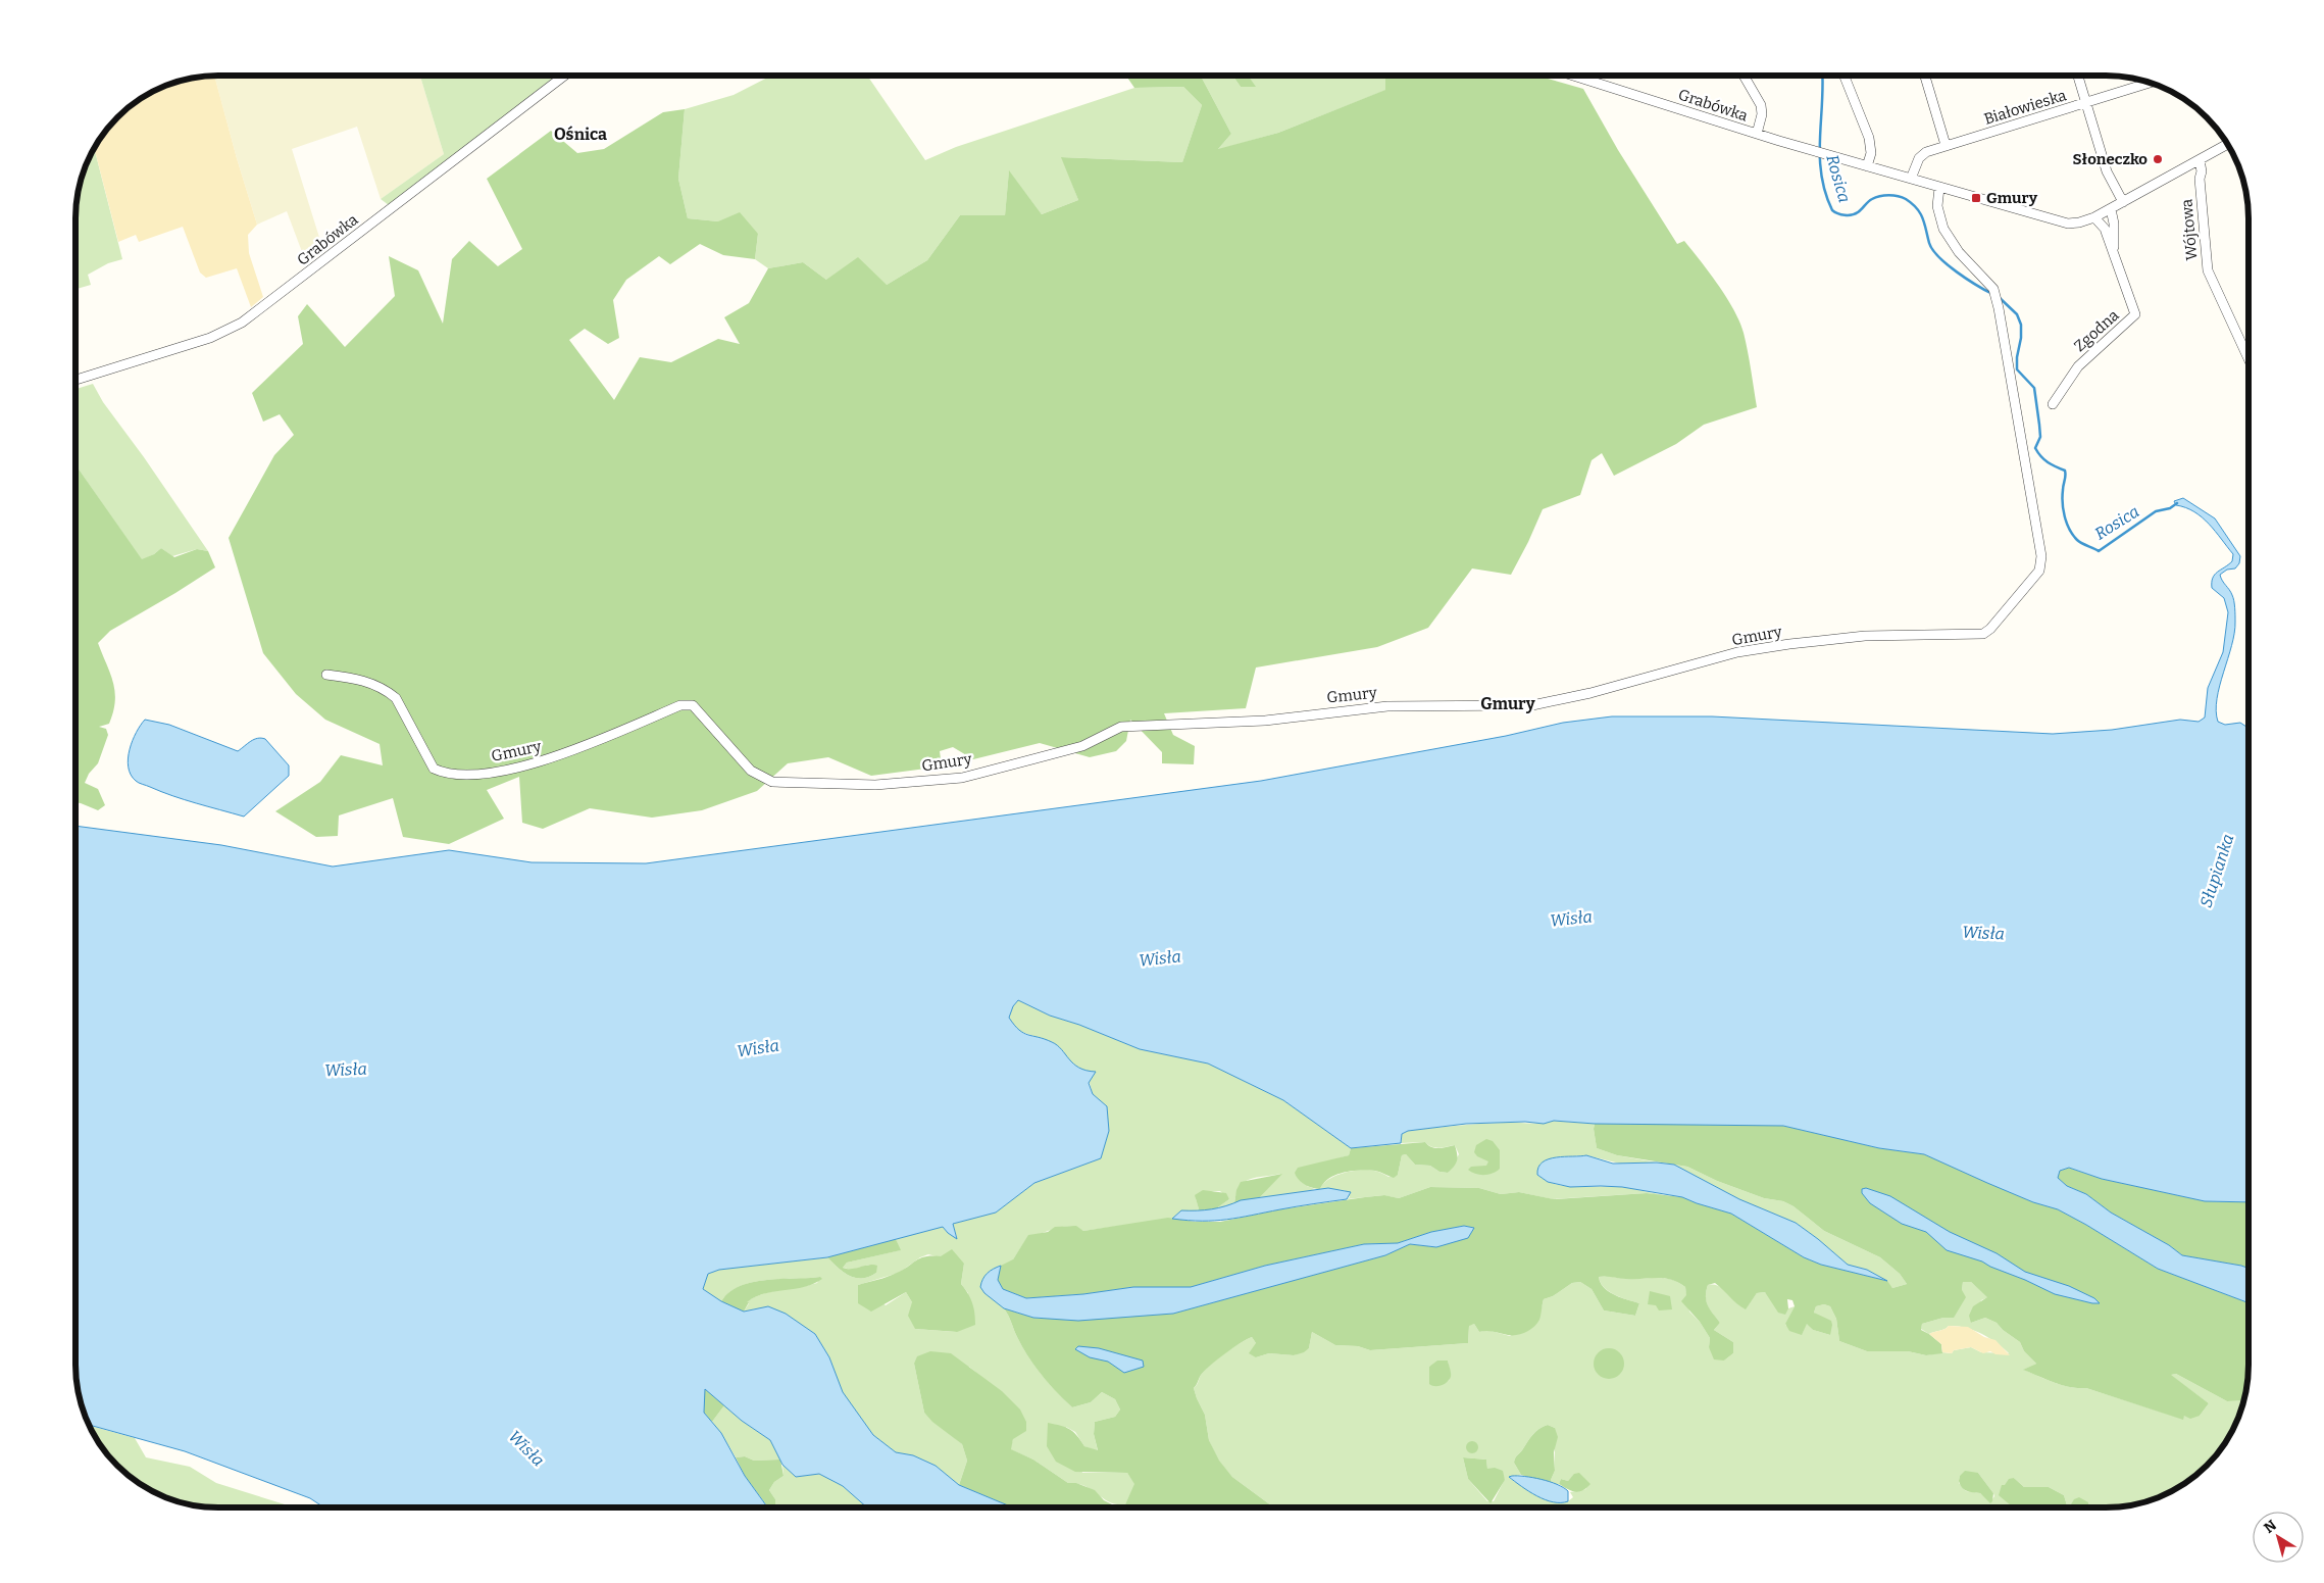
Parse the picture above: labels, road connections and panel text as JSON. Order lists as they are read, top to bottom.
{
  "streets": {
    "street": [
      "Grabówka",
      "Białowieska",
      "Wójtowa",
      "Zgodna",
      "Gmury"
    ]
  },
  "crossings": [
    ["Grabówka", "Białowieska"],
    ["Grabówka", "Wójtowa"],
    ["Grabówka", "Zgodna"],
    ["Grabówka", "Gmury"]
  ],
  "districts": ["Ośnica", "Gmury"],
  "water": ["Rosica", "Słupianka", "Wisła"],
  "places": {
    "other": ["Słoneczko"],
    "transit": ["Gmury"]
  },
  "north": "top left"
}
